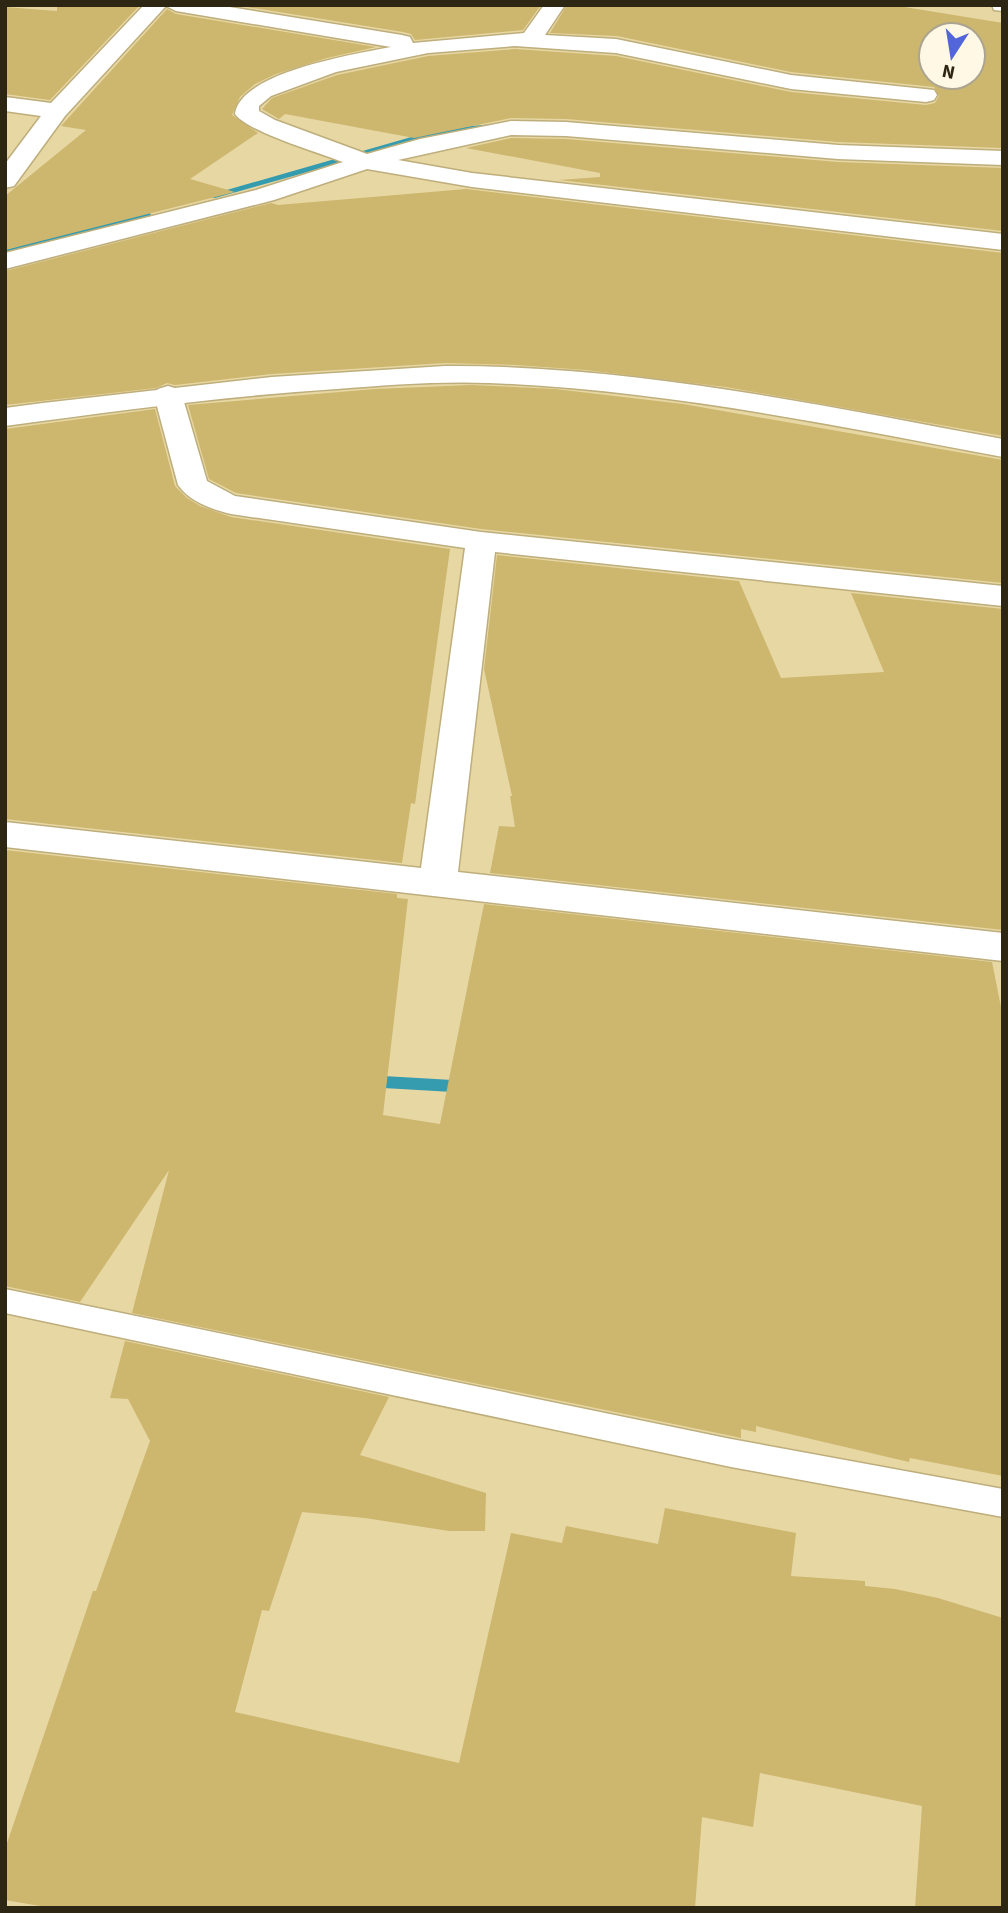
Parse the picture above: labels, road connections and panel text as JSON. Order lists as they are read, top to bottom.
{
  "north": "bottom"
}
